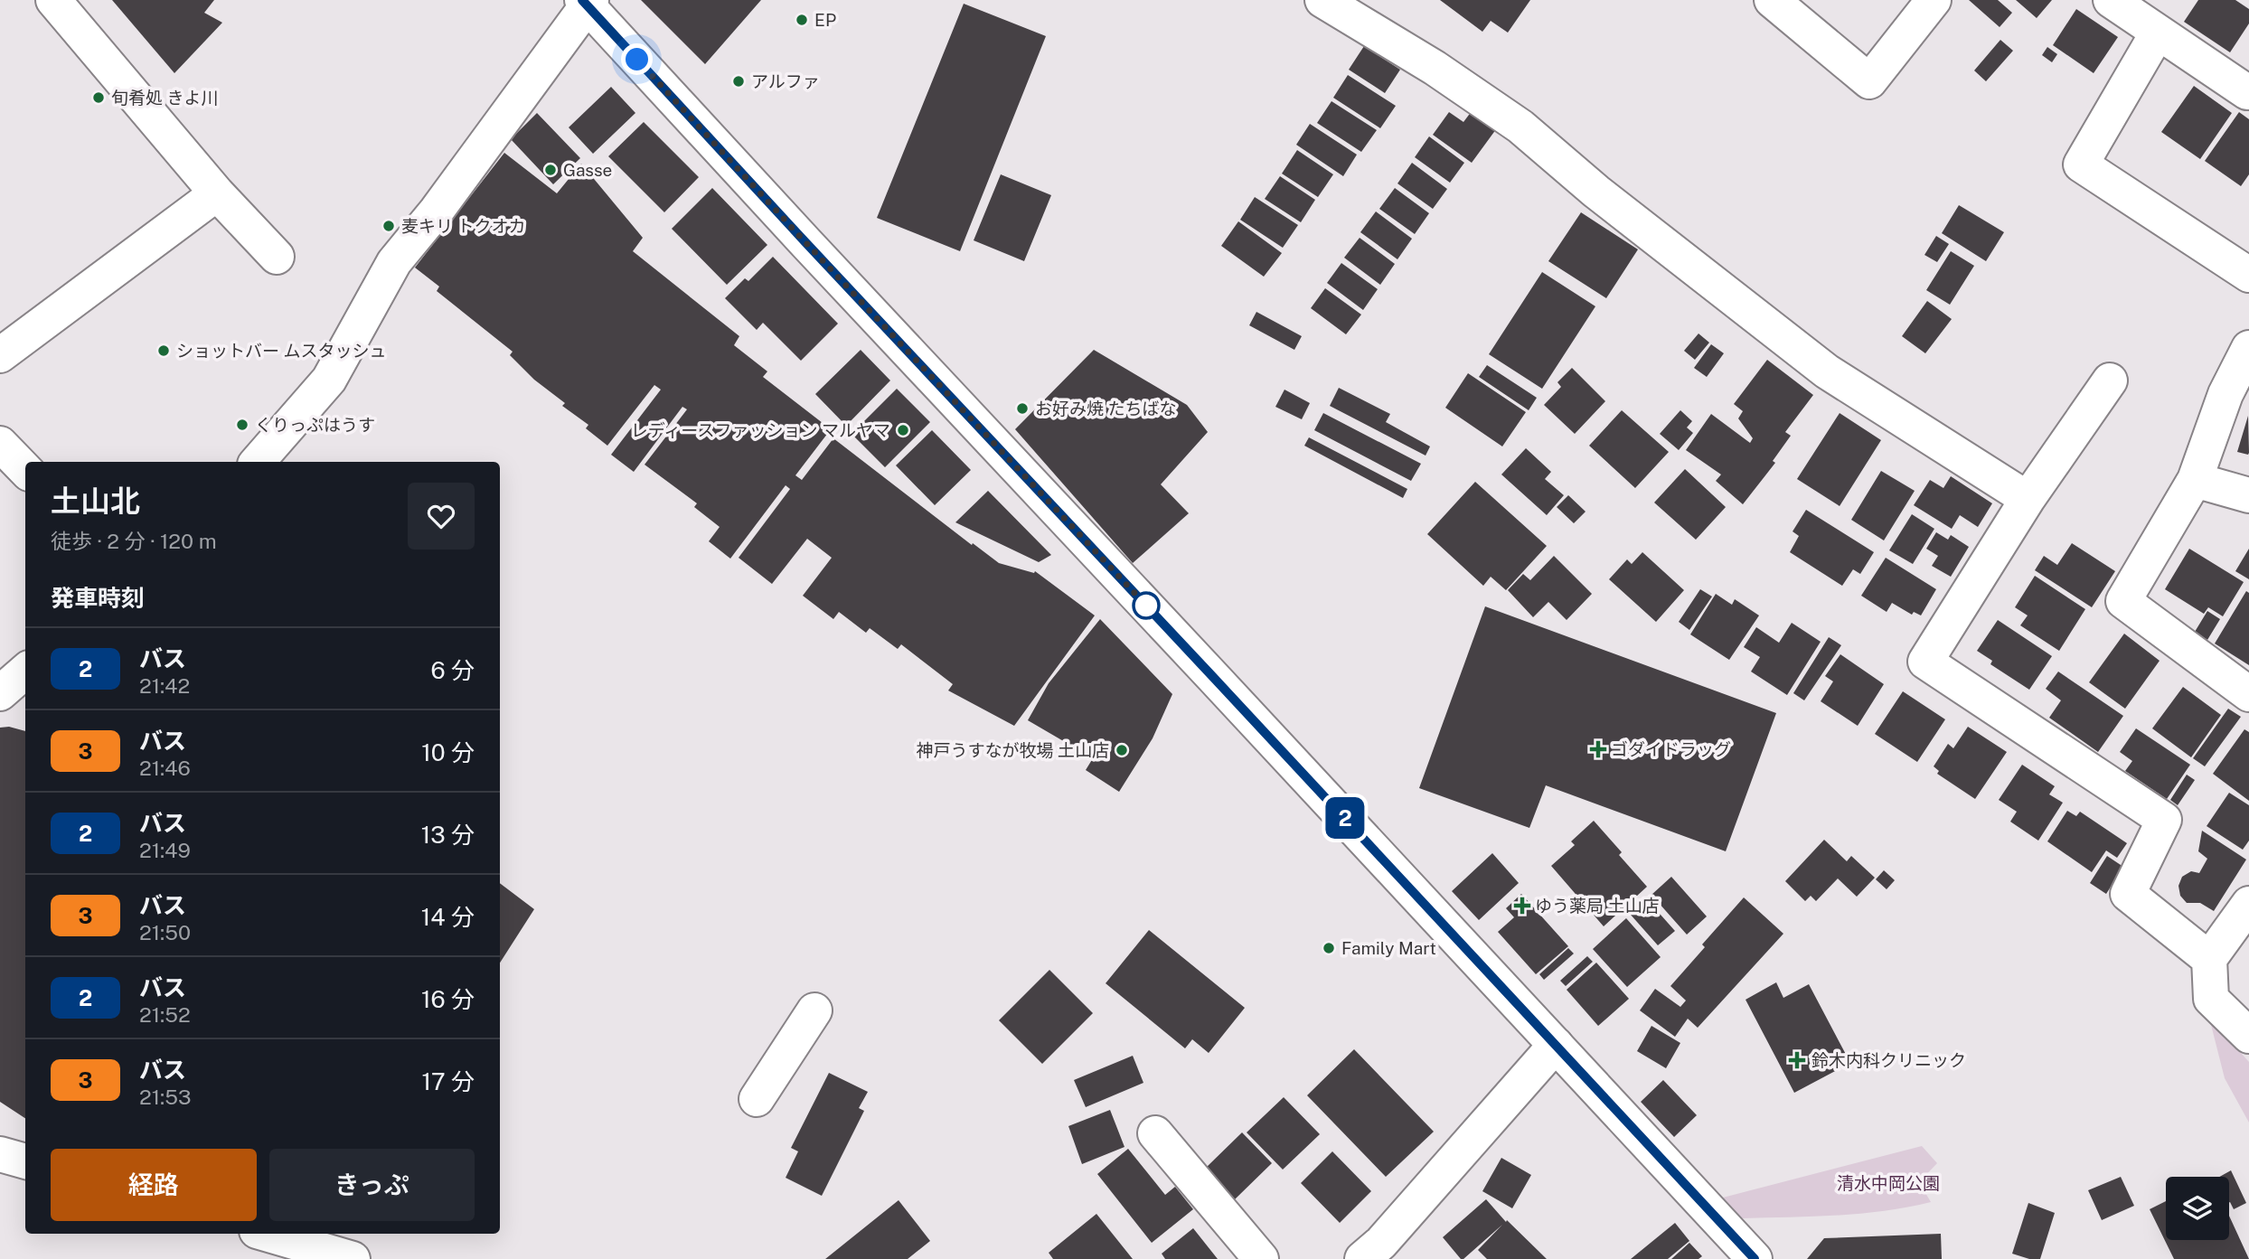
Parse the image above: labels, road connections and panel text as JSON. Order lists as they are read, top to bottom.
{
  "parks": ["清水中岡公園"],
  "places": {
    "other": [
      "EP",
      "アルファ",
      "旬肴処 きよ川",
      "Gasse",
      "麦キリ トクオカ",
      "ショットバー ムスタッシュ",
      "お好み焼 たちばな",
      "くりっぷはうす",
      "レディースファッション マルヤマ",
      "神戸うすなが牧場 土山店",
      "Family Mart"
    ],
    "health": ["ゴダイドラッグ", "ゆう薬局 土山店", "鈴木内科クリニック"]
  },
  "lines": ["bus line 2"],
  "page": {
    "on_map": "2",
    "heading": [
      ["土山北", "徒歩 · 2 分 · 120 m"],
      "発車時刻"
    ],
    "list": [
      {
        "mark": "2",
        "name": "バス",
        "note": "21:42",
        "value": "6 分"
      },
      {
        "mark": "3",
        "name": "バス",
        "note": "21:46",
        "value": "10 分"
      },
      {
        "mark": "2",
        "name": "バス",
        "note": "21:49",
        "value": "13 分"
      },
      {
        "mark": "3",
        "name": "バス",
        "note": "21:50",
        "value": "14 分"
      },
      {
        "mark": "2",
        "name": "バス",
        "note": "21:52",
        "value": "16 分"
      },
      {
        "mark": "3",
        "name": "バス",
        "note": "21:53",
        "value": "17 分"
      }
    ],
    "buttons": ["経路", "きっぷ"]
  }
}
